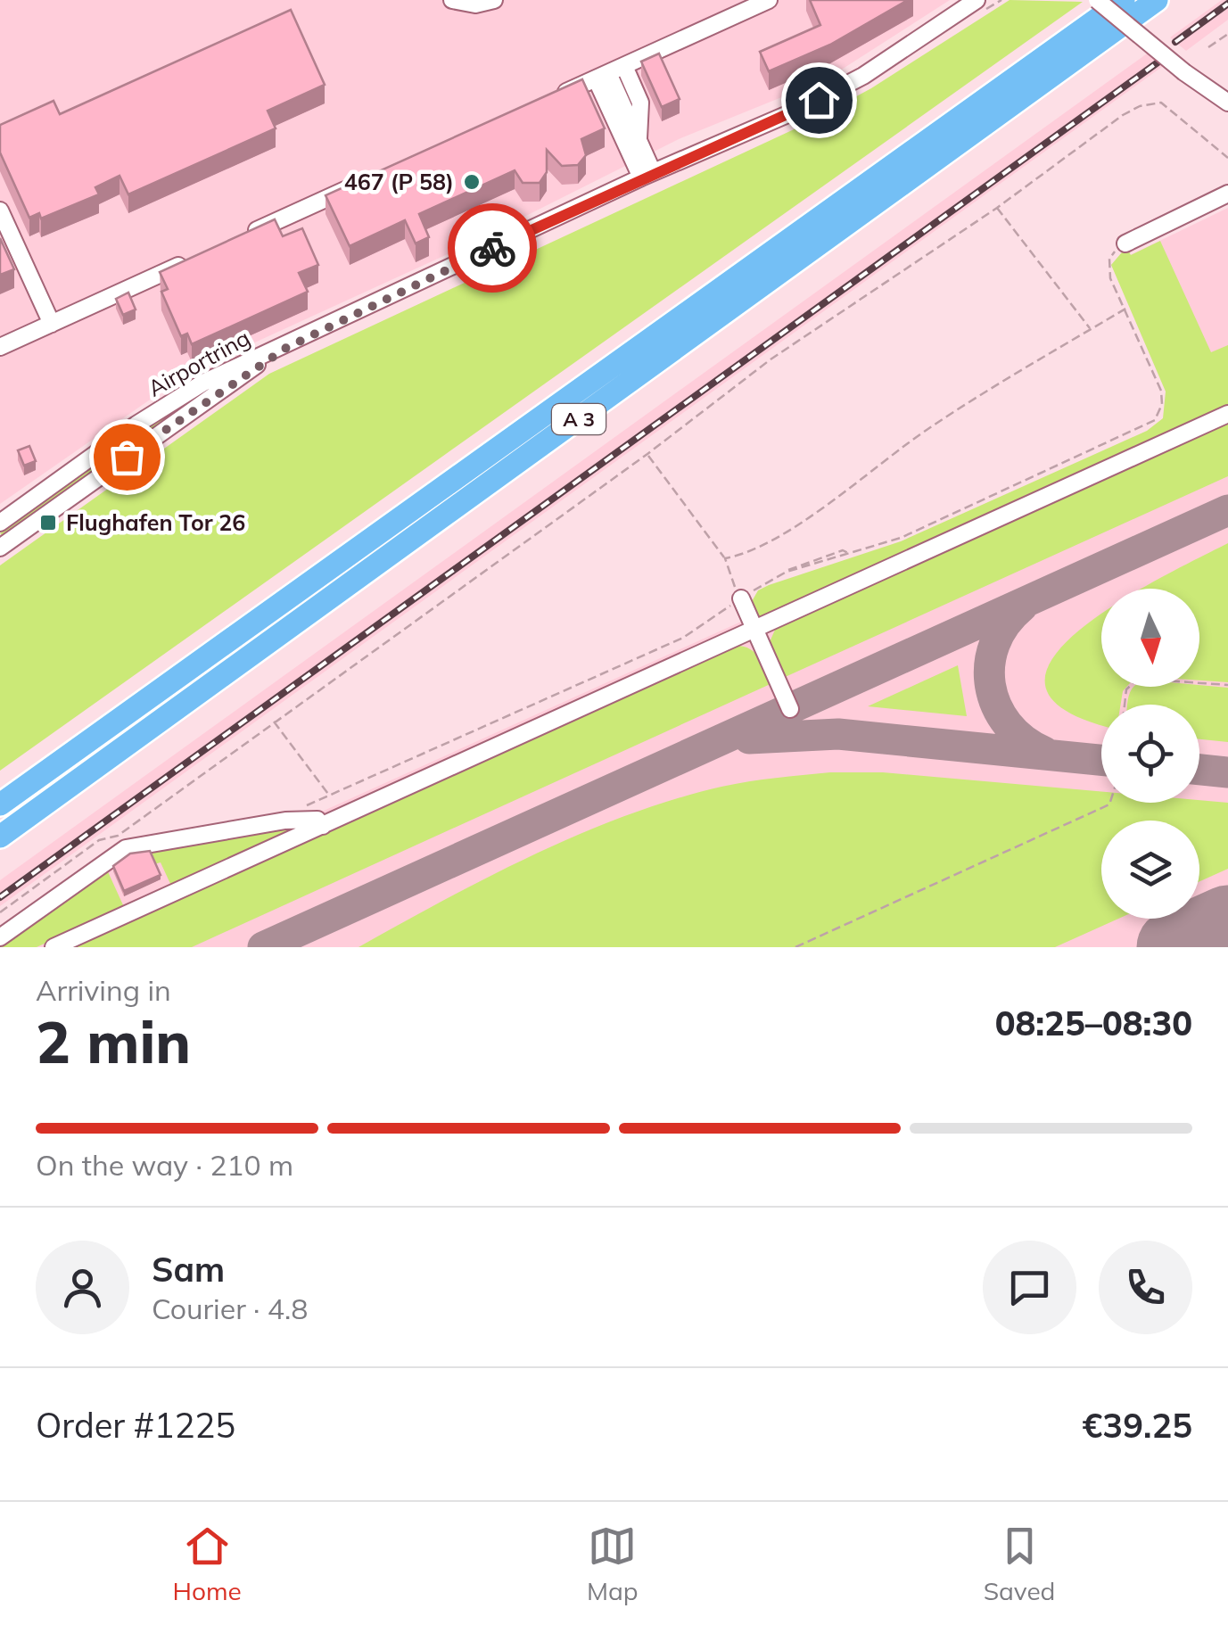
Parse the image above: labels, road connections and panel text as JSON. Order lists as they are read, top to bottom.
{
  "streets": {
    "highway": ["A 3"],
    "street": ["Airportring"]
  },
  "places": {
    "other": ["467 (P 58)"],
    "transit": ["Flughafen Tor 26"]
  },
  "north": "bottom",
  "page": {
    "heading": ["2 min", "Arriving in", "08:25–08:30"],
    "panel": [
      "Sam",
      "Courier · 4.8",
      "Order #1225",
      "€39.25"
    ],
    "bar": "On the way · 210 m",
    "tabs": ["Home", "Map", "Saved"]
  }
}
